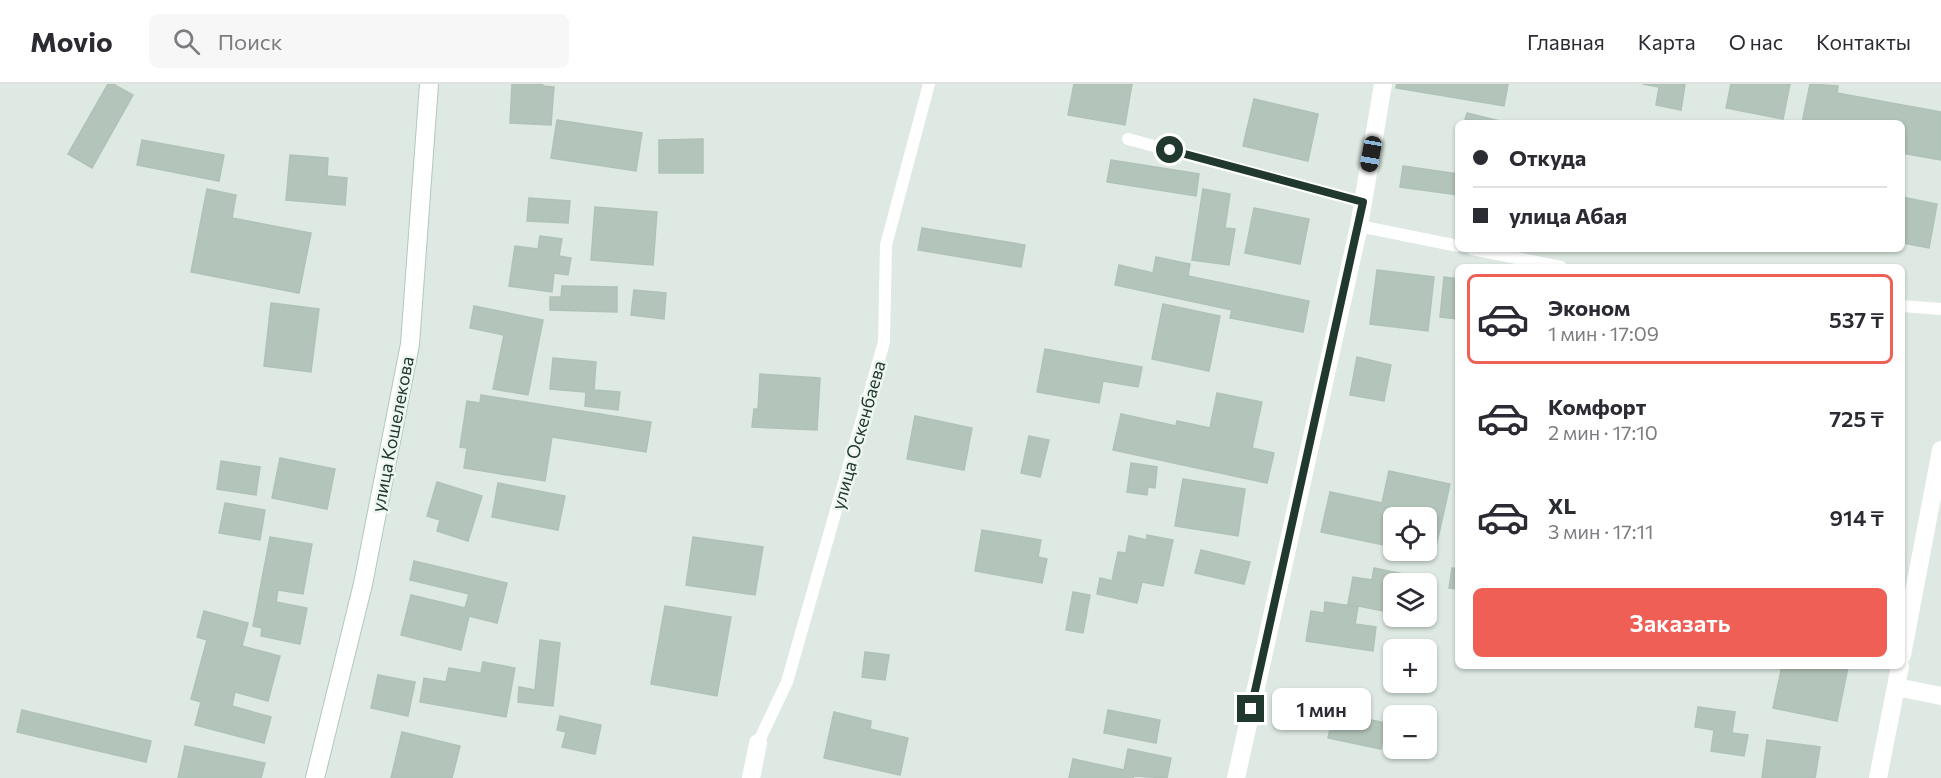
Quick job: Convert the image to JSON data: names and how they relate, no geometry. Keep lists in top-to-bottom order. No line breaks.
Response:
{"streets":{"street":["улица Кошелекова","улица Оскенбаева"]},"page":{"header":"Movio","search":"Поиск","nav":["Главная","Карта","О нас","Контакты"],"banner":["Откуда","улица Абая"],"list":[{"name":"Эконом","note":"1 мин · 17:09","value":"537 ₸"},{"name":"Комфорт","note":"2 мин · 17:10","value":"725 ₸"},{"name":"XL","note":"3 мин · 17:11","value":"914 ₸"}],"map_buttons":["+","−"],"buttons":"Заказать","bubble":"1 мин"}}
